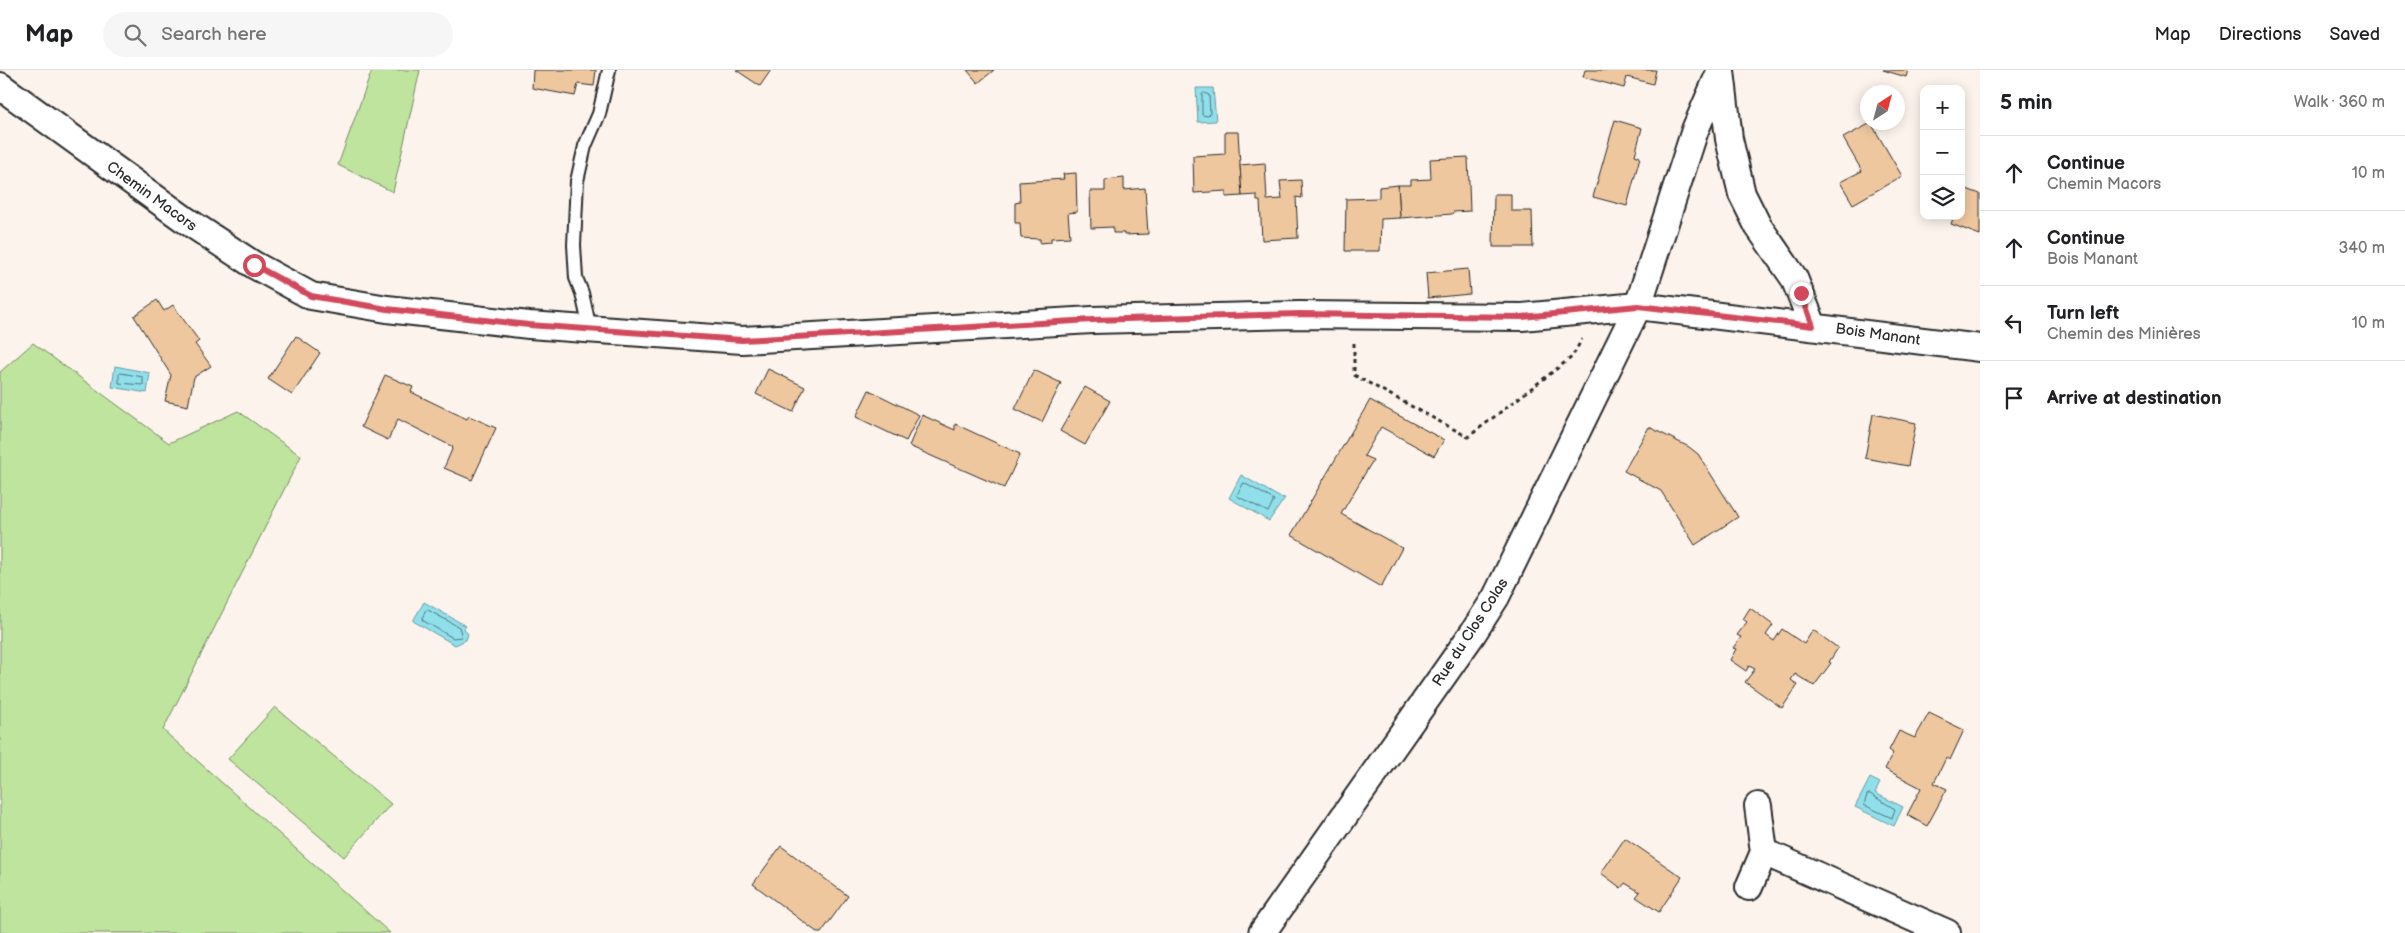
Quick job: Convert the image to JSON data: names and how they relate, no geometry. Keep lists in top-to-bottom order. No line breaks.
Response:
{"streets":{"street":["Chemin Macors","Bois Manant","Rue du Clos Colas"]},"crossings":[["Chemin Macors","Bois Manant"],["Bois Manant","Rue du Clos Colas"]],"north":"top right","page":{"header":"Map","search":"Search here","nav":["Map","Directions","Saved"],"heading":["5 min","Walk · 360 m"],"map_buttons":["+","−"],"list":[["Continue","Chemin Macors","10 m"],["Continue","Bois Manant","340 m"],["Turn left","Chemin des Minières","10 m"],"Arrive at destination"]}}
